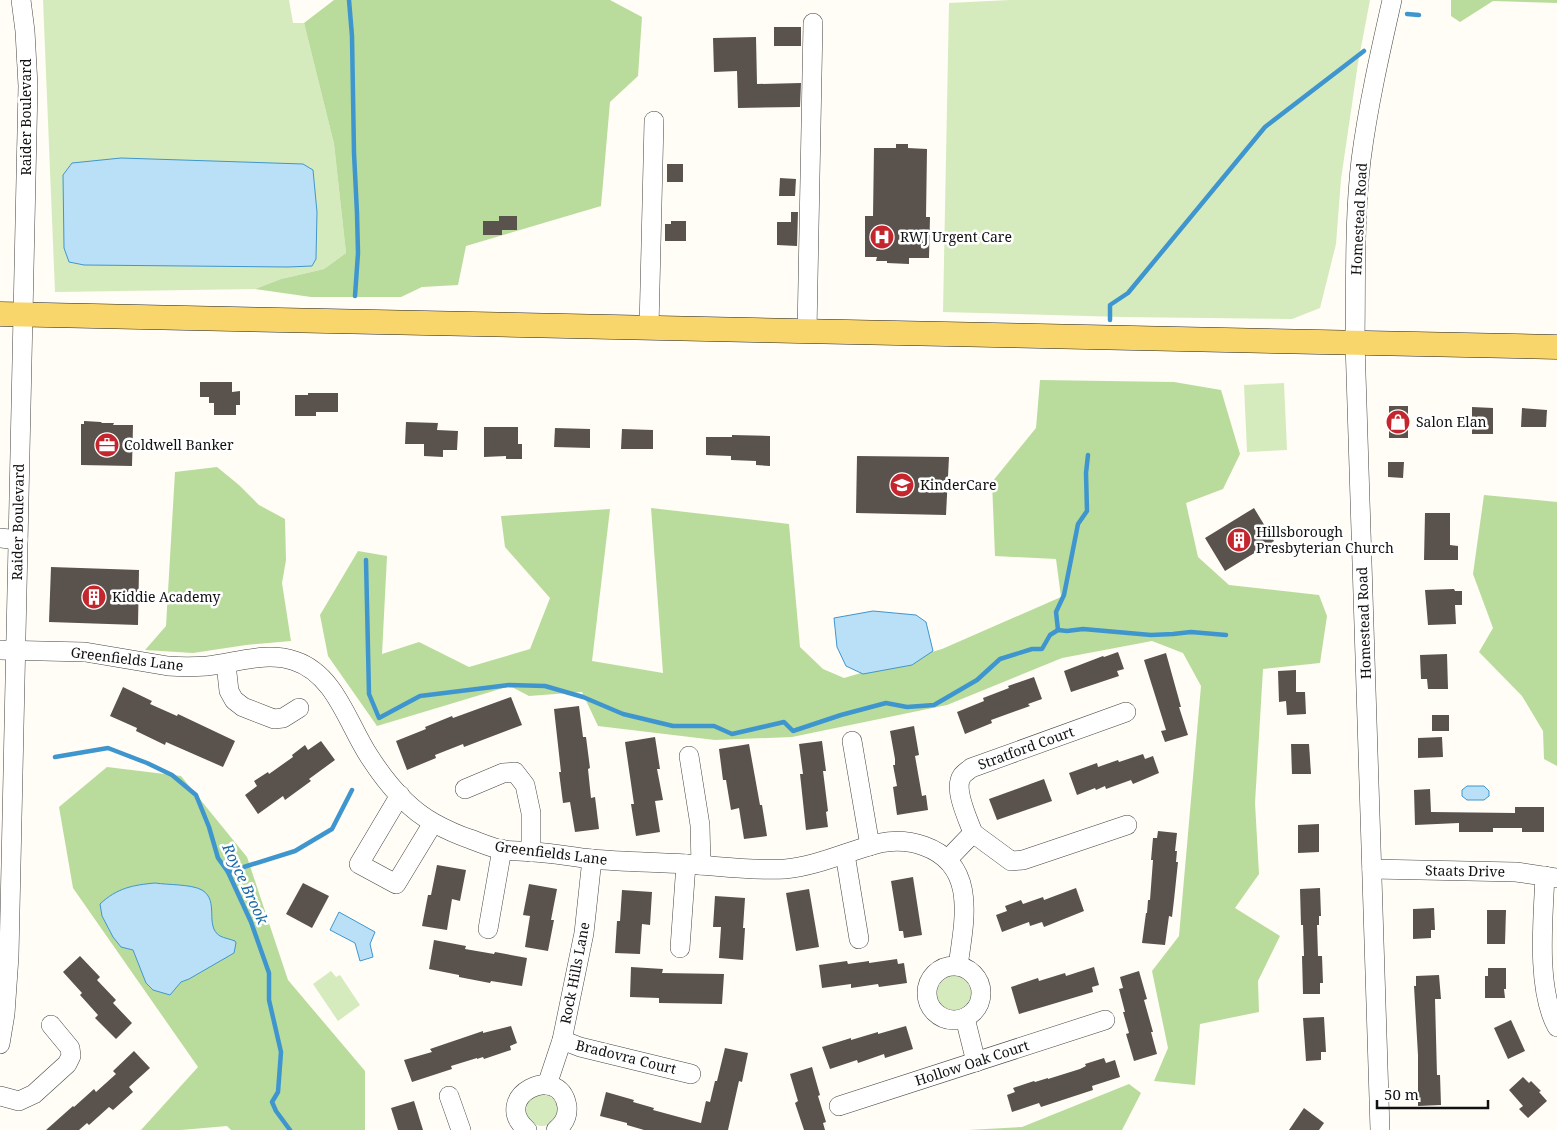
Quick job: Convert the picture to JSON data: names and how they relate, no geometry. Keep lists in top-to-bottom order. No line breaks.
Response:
{"streets":{"street":["Raider Boulevard","Homestead Road","Greenfields Lane","Stratford Court","Staats Drive","Rock Hills Lane","Bradovra Court","Hollow Oak Court"]},"crossings":[["Raider Boulevard","Greenfields Lane"],["Homestead Road","Staats Drive"],["Greenfields Lane","Rock Hills Lane"],["Rock Hills Lane","Bradovra Court"]],"water":["Royce Brook"],"places":{"hospital":["RWJ Urgent Care"],"shop":["Salon Elan"],"office":["Coldwell Banker"],"school or university":["KinderCare"],"building":["Hillsborough Presbyterian Church","Kiddie Academy"]},"scale_bar":"50 m"}
